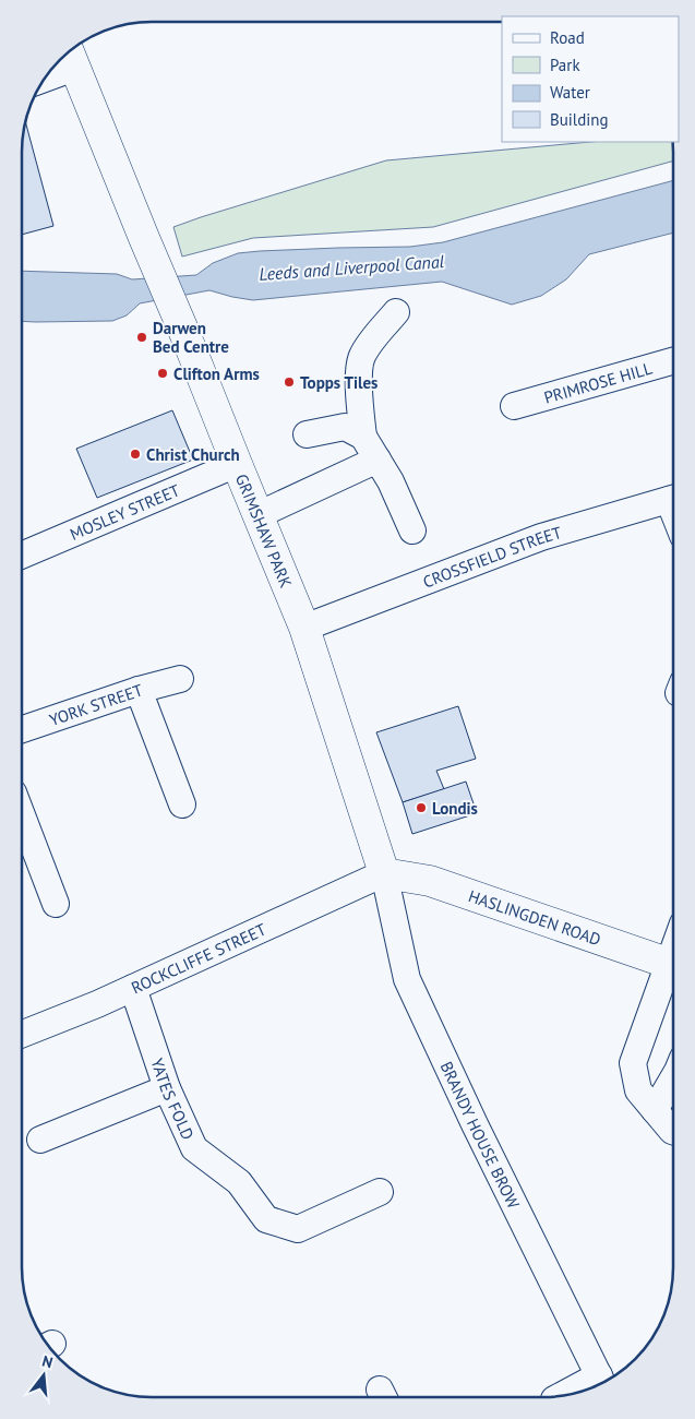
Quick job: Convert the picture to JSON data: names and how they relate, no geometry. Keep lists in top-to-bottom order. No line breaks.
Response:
{"streets":{"highway":["GRIMSHAW PARK","HASLINGDEN ROAD"],"street":["PRIMROSE HILL","MOSLEY STREET","CROSSFIELD STREET","YORK STREET","ROCKCLIFFE STREET","YATES FOLD","BRANDY HOUSE BROW"]},"crossings":[["MOSLEY STREET","GRIMSHAW PARK"],["GRIMSHAW PARK","CROSSFIELD STREET"],["GRIMSHAW PARK","HASLINGDEN ROAD"],["GRIMSHAW PARK","ROCKCLIFFE STREET"],["GRIMSHAW PARK","BRANDY HOUSE BROW"],["HASLINGDEN ROAD","ROCKCLIFFE STREET"],["HASLINGDEN ROAD","BRANDY HOUSE BROW"],["ROCKCLIFFE STREET","YATES FOLD"],["ROCKCLIFFE STREET","BRANDY HOUSE BROW"]],"water":["Leeds and Liverpool Canal"],"places":["Darwen Bed Centre","Clifton Arms","Topps Tiles","Christ Church","Londis"],"legend":["Road","Park","Water","Building"],"north":"top"}
